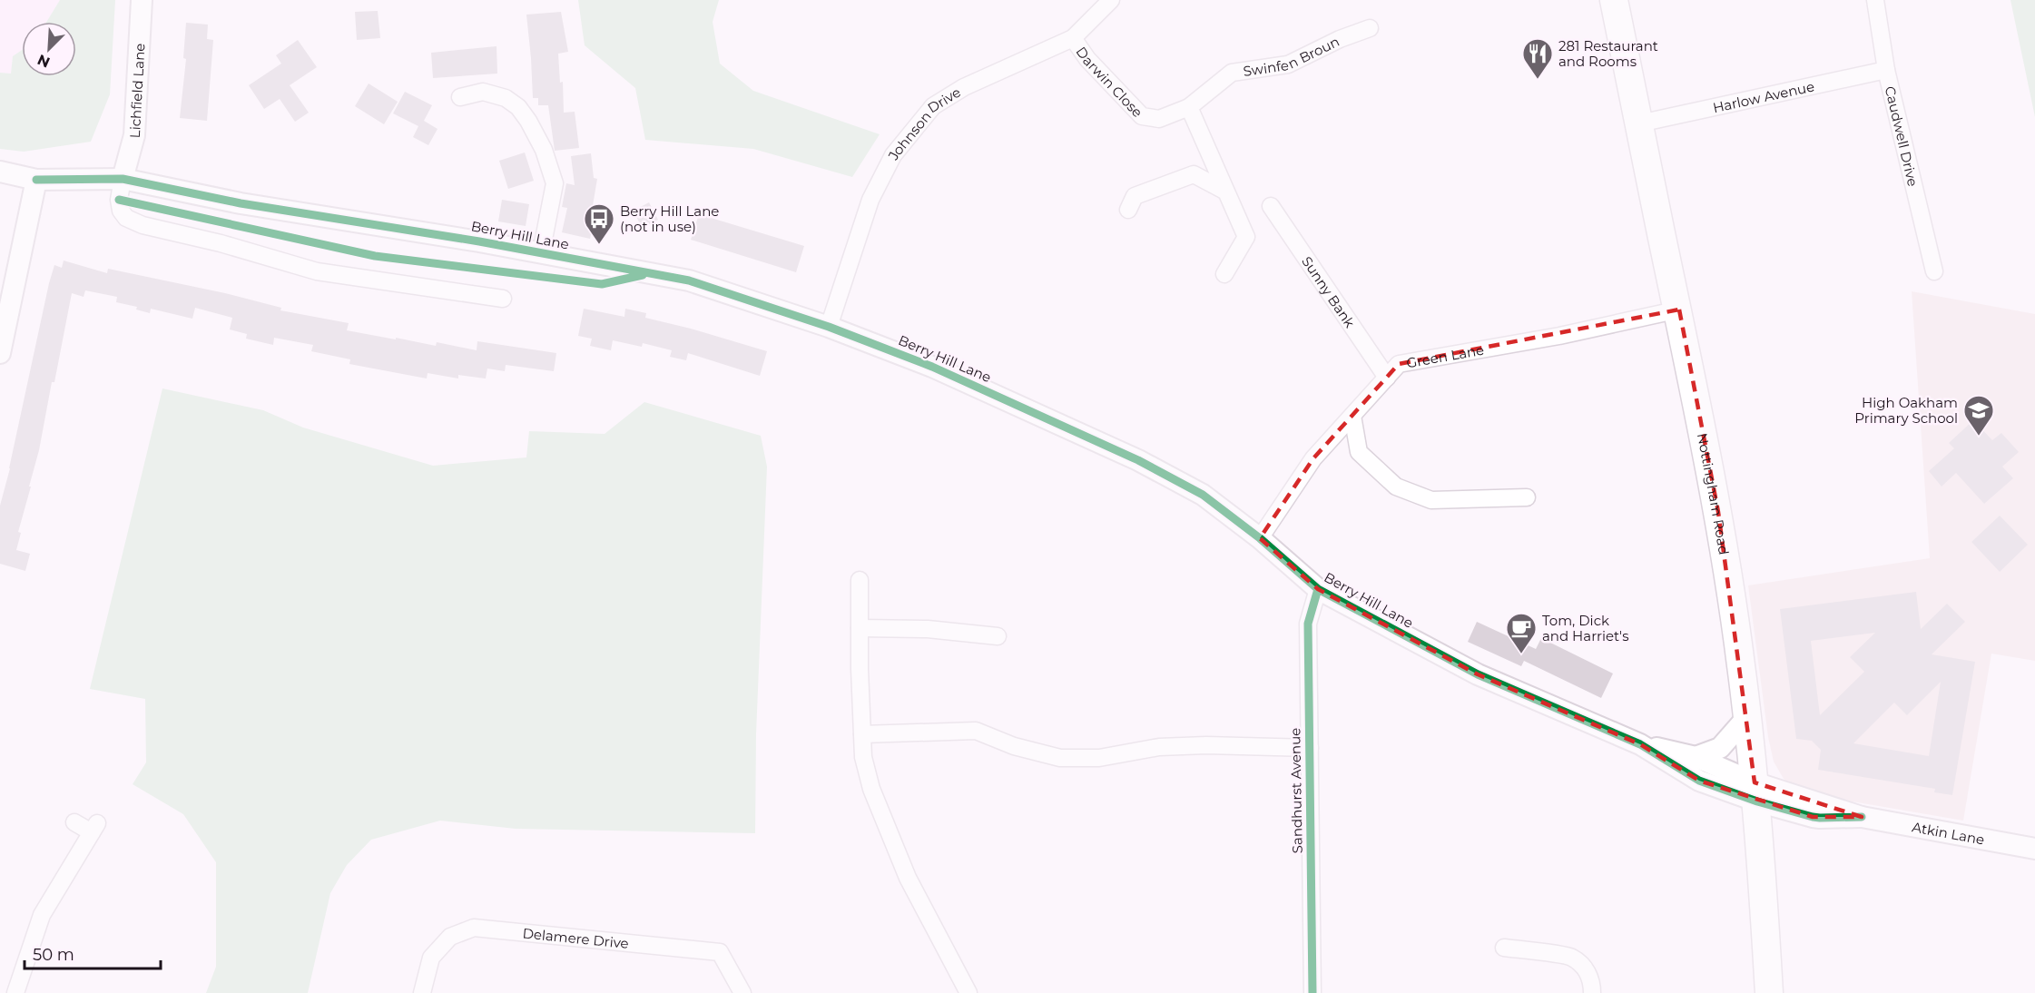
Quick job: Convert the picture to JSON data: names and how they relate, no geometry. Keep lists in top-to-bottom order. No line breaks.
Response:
{"streets":{"highway":["Nottingham Road"],"street":["Swinfen Broun","Darwin Close","Lichfield Lane","Harlow Avenue","Johnson Drive","Caudwell Drive","Berry Hill Lane","Sunny Bank","Green Lane","Sandhurst Avenue","Atkin Lane","Delamere Drive"]},"crossings":[["Swinfen Broun","Darwin Close"],["Darwin Close","Johnson Drive"],["Lichfield Lane","Berry Hill Lane"],["Harlow Avenue","Caudwell Drive"],["Harlow Avenue","Nottingham Road"],["Johnson Drive","Berry Hill Lane"],["Berry Hill Lane","Green Lane"],["Berry Hill Lane","Nottingham Road"],["Berry Hill Lane","Sandhurst Avenue"],["Berry Hill Lane","Atkin Lane"],["Sunny Bank","Green Lane"],["Green Lane","Nottingham Road"],["Nottingham Road","Atkin Lane"]],"places":{"restaurant":["281 Restaurant and Rooms"],"bus stop":["Berry Hill Lane (not in use)"],"school or university":["High Oakham Primary School"],"cafe":["Tom, Dick and Harriet's"]},"scale_bar":"50 m","north":"bottom left"}
